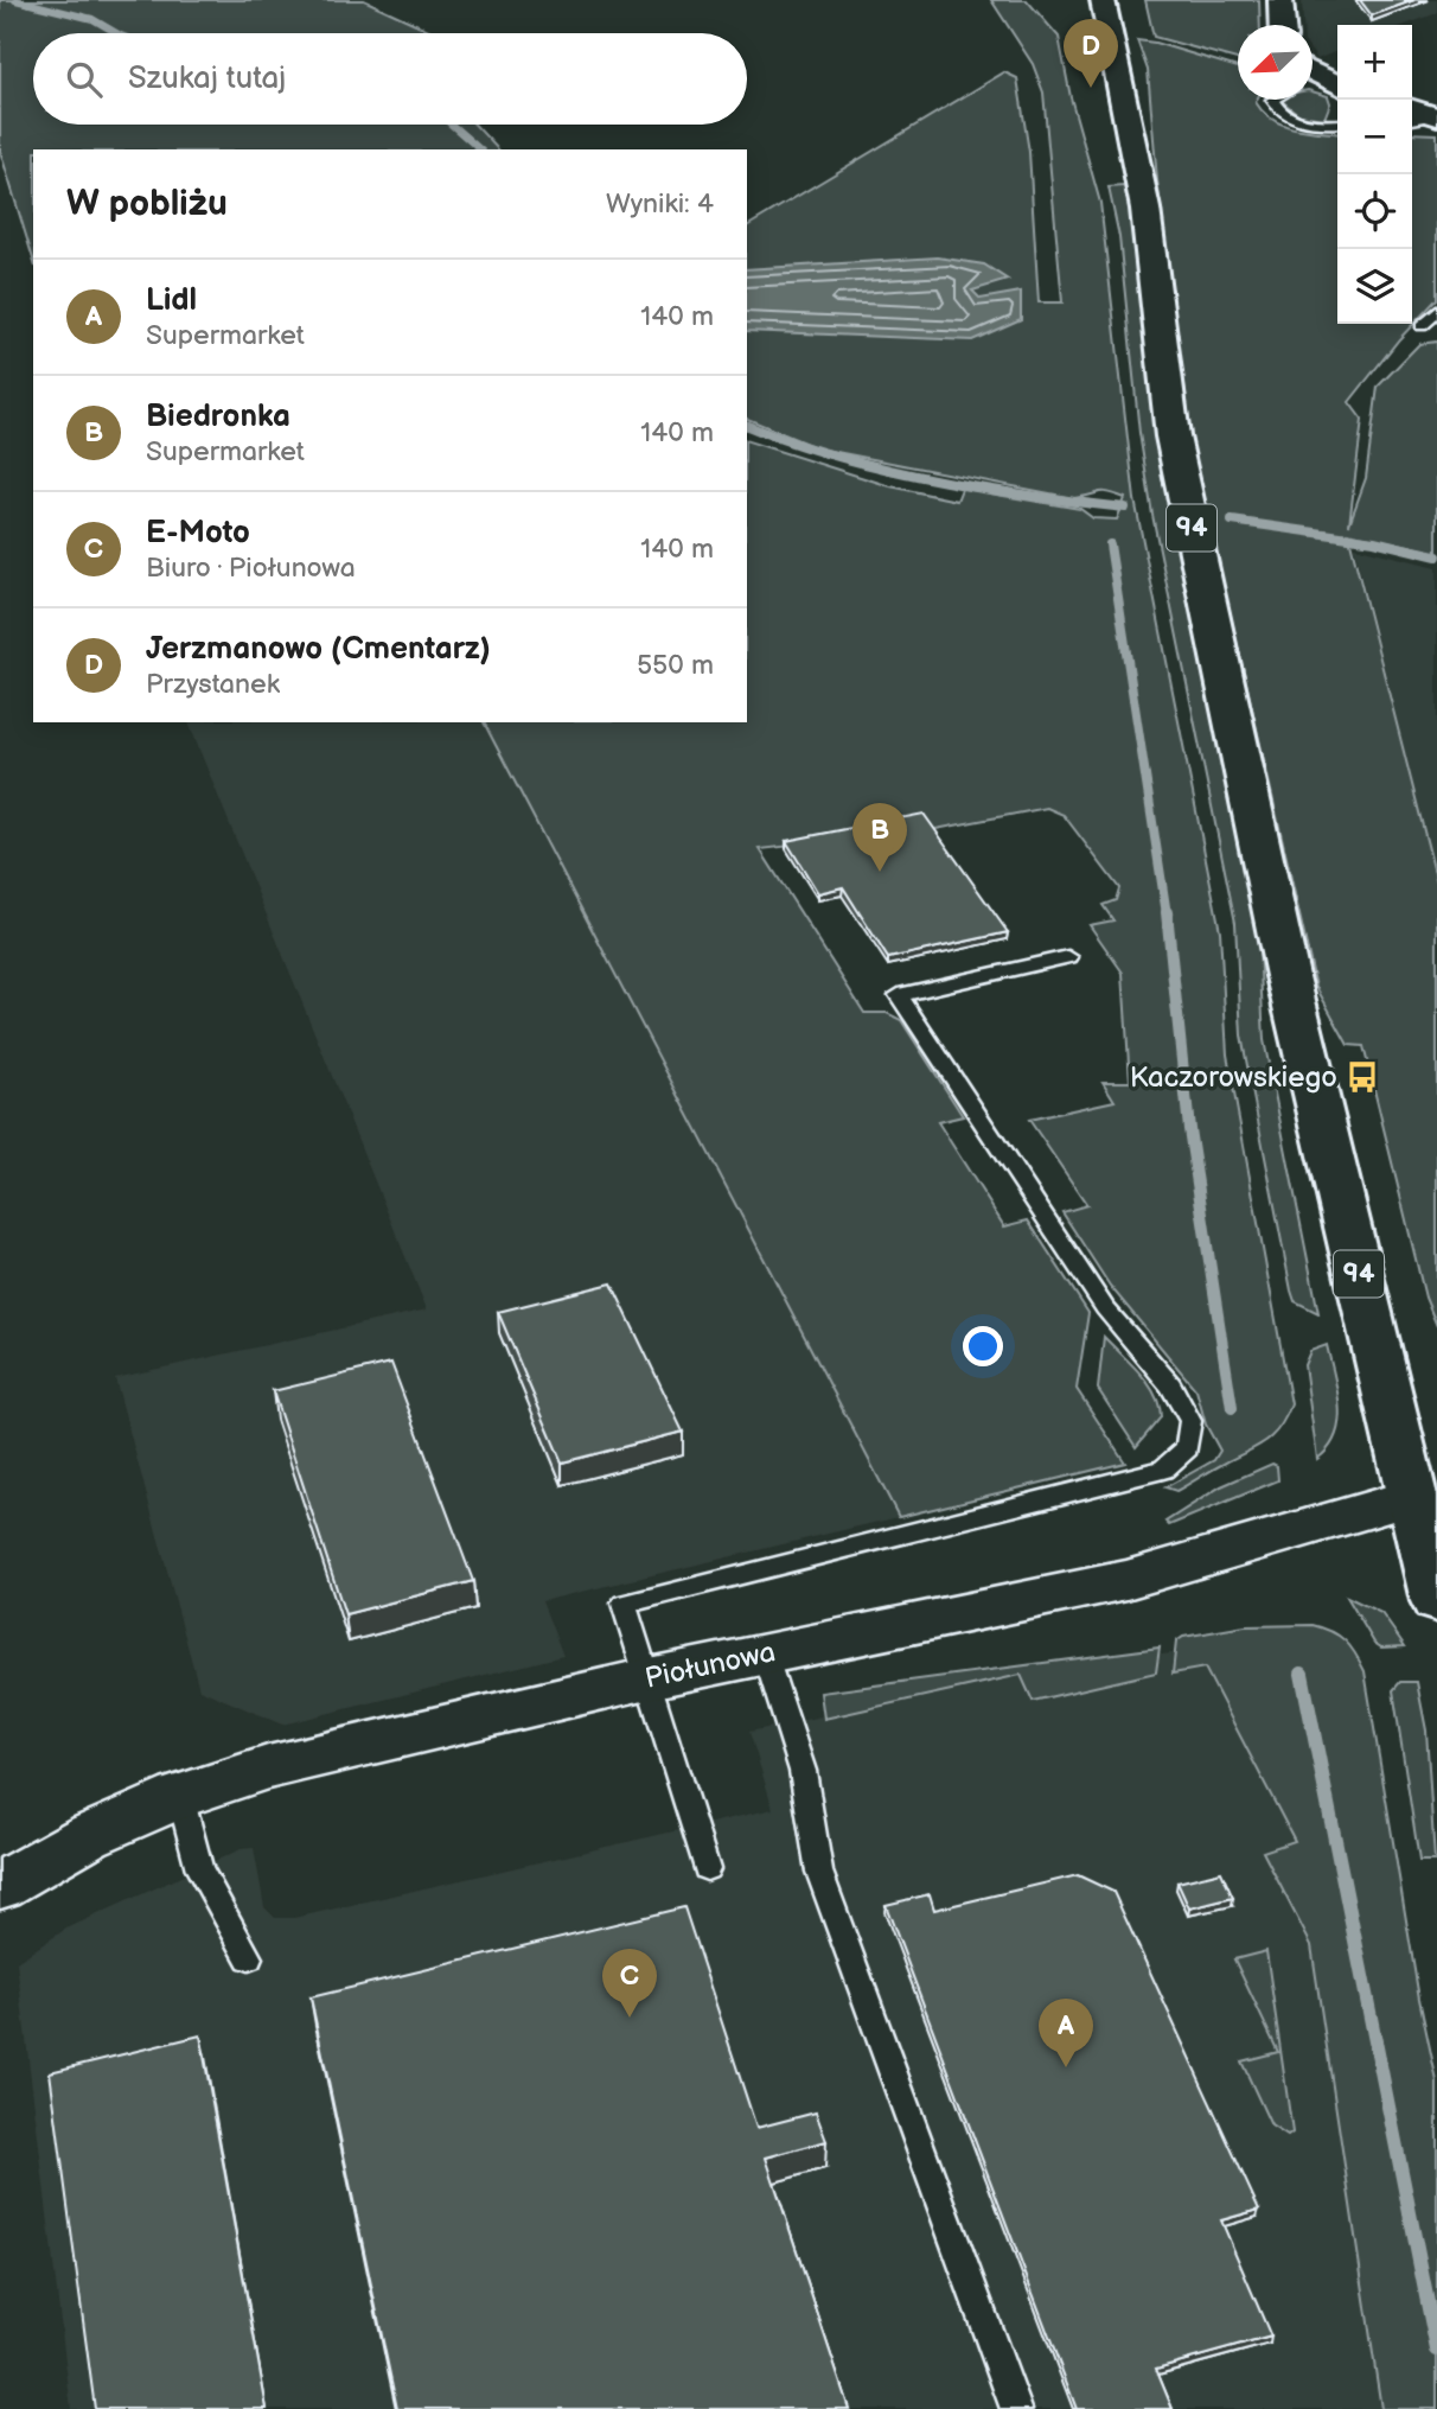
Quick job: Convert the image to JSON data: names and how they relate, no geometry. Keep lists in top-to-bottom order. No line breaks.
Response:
{"streets":{"main road":["94"],"street":["Piołunowa"]},"crossings":[["94","Piołunowa"]],"places":{"bus stop":["Kaczorowskiego"]},"north":"bottom left","page":{"pins":["D","B","C","A"],"map_buttons":["+","−"],"search":"Szukaj tutaj","heading":["W pobliżu","Wyniki: 4"],"list":[{"mark":"A","name":"Lidl","note":"Supermarket","value":"140 m"},{"mark":"B","name":"Biedronka","note":"Supermarket","value":"140 m"},{"mark":"C","name":"E-Moto","note":"Biuro · Piołunowa","value":"140 m"},{"mark":"D","name":"Jerzmanowo (Cmentarz)","note":"Przystanek","value":"550 m"}]}}
